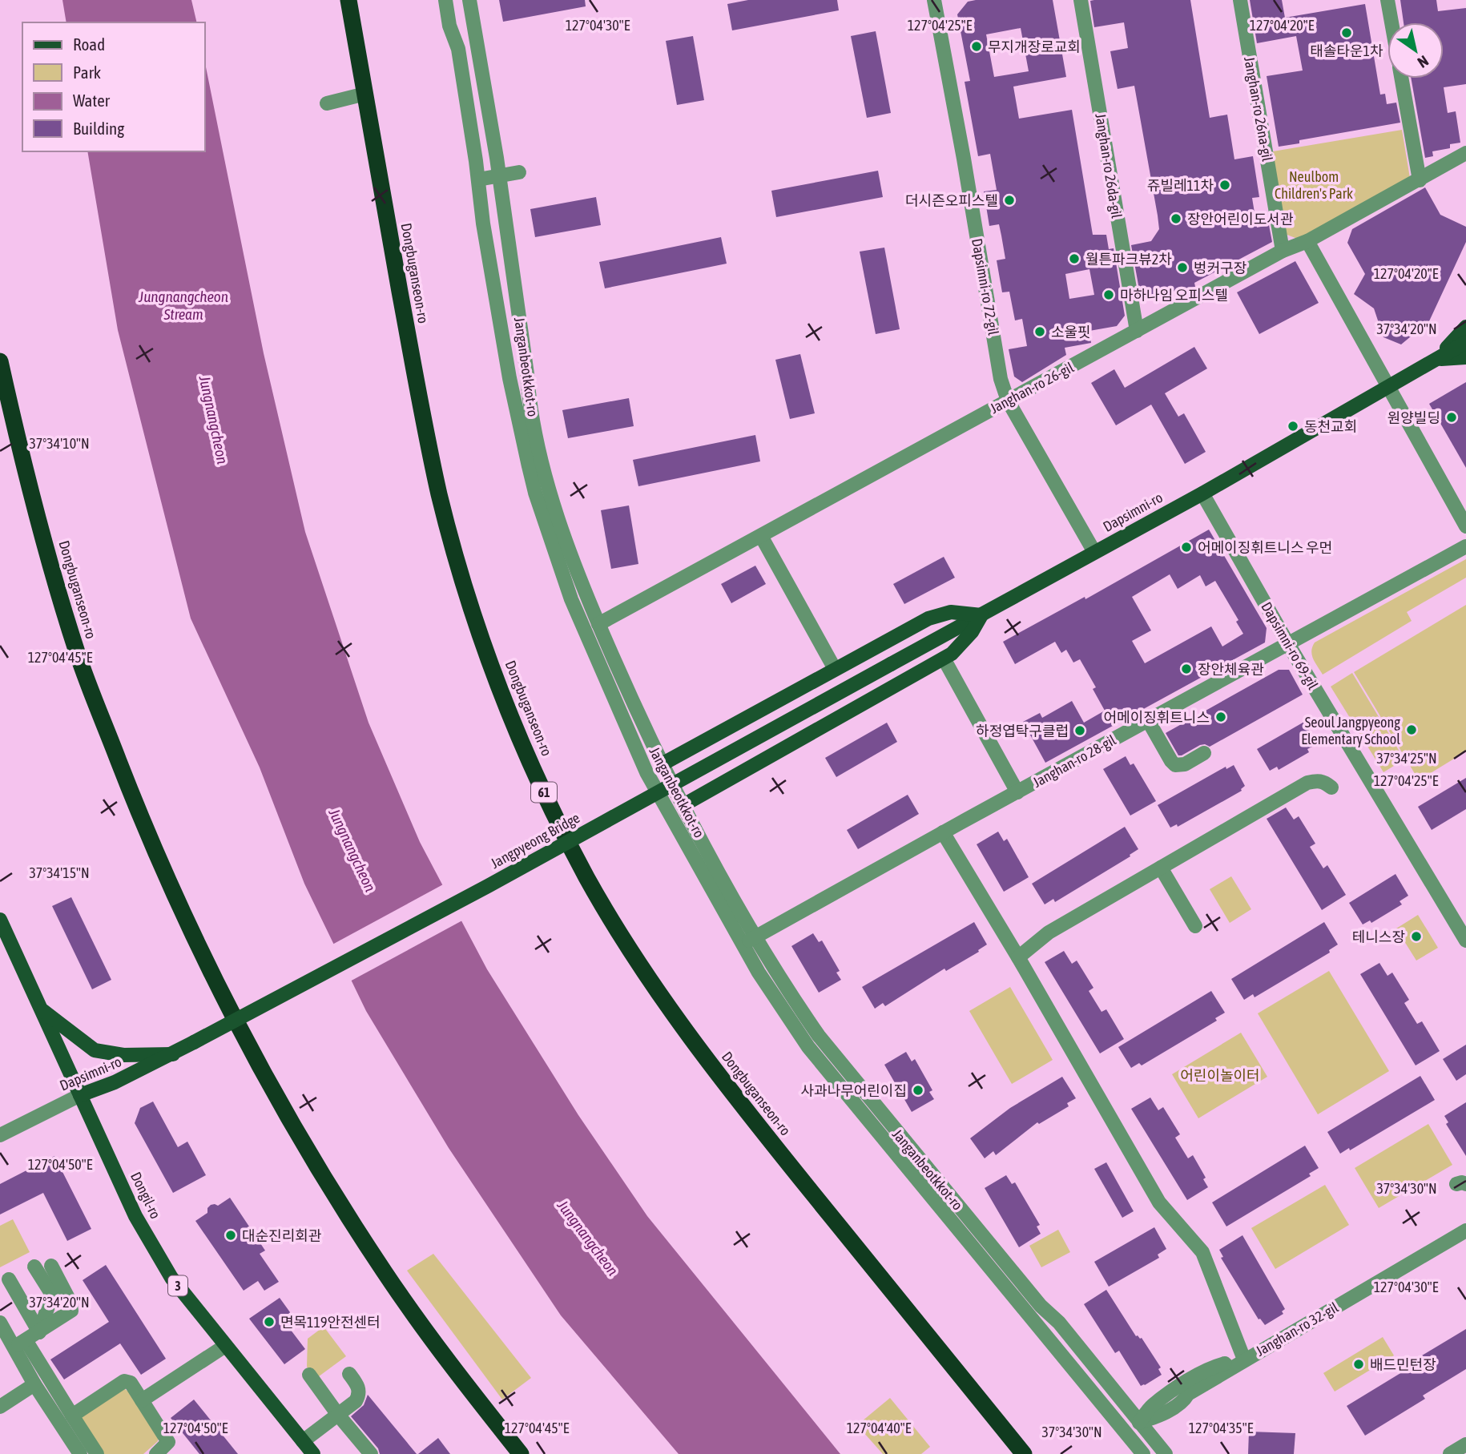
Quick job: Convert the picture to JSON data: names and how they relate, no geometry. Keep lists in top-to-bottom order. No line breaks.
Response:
{"streets":{"highway":["Dongbuganseon-ro","61"],"main road":["Dapsimni-ro","Jangpyeong Bridge","Dongil-ro","3"],"street":["Janghan-ro 26na-gil","Janghan-ro 26da-gil","Dapsimni-ro 72-gil","Janganbeotkkot-ro","Janghan-ro 26-gil","Dapsimni-ro 69-gil","Janghan-ro 28-gil","Janghan-ro 32-gil"]},"crossings":[["Janghan-ro 26na-gil","Janghan-ro 26-gil"],["Janghan-ro 26da-gil","Janghan-ro 26-gil"],["Dapsimni-ro 72-gil","Janghan-ro 26-gil"],["Dapsimni-ro 72-gil","Dapsimni-ro"],["Janganbeotkkot-ro","Janghan-ro 26-gil"],["Janganbeotkkot-ro","Janghan-ro 28-gil"],["Janganbeotkkot-ro","Janghan-ro 32-gil"],["Dapsimni-ro","Dapsimni-ro 69-gil"],["Dapsimni-ro","Jangpyeong Bridge"],["Dapsimni-ro","Dongil-ro"],["Dapsimni-ro 69-gil","Janghan-ro 28-gil"]],"water":["Jungnangcheon Stream","Jungnangcheon"],"parks":["Neulbom Children's Park","어린이놀이터"],"places":["태솔타운1차","무지개장로교회","쥬빌레11차","더시즌오피스텔","장안어린이도서관","월튼파크뷰2차","벙커구장","마하나임 오피스텔","소울핏","원양빌딩","동천교회","어메이징휘트니스 우먼","장안체육관","어메이징휘트니스","Seoul Jangpyeong Elementary School","하정엽탁구클럽","테니스장","사과나무어린이집","대순진리회관","면목119안전센터","배드민턴장"],"legend":["Road","Park","Water","Building"],"north":"bottom right","coordinates":["127°04'25\"E","127°04'20\"E","127°04'30\"E","37°34'20\"N","37°34'10\"N","127°04'45\"E","37°34'25\"N","37°34'15\"N","127°04'50\"E","37°34'30\"N","127°04'40\"E","127°04'35\"E"]}
